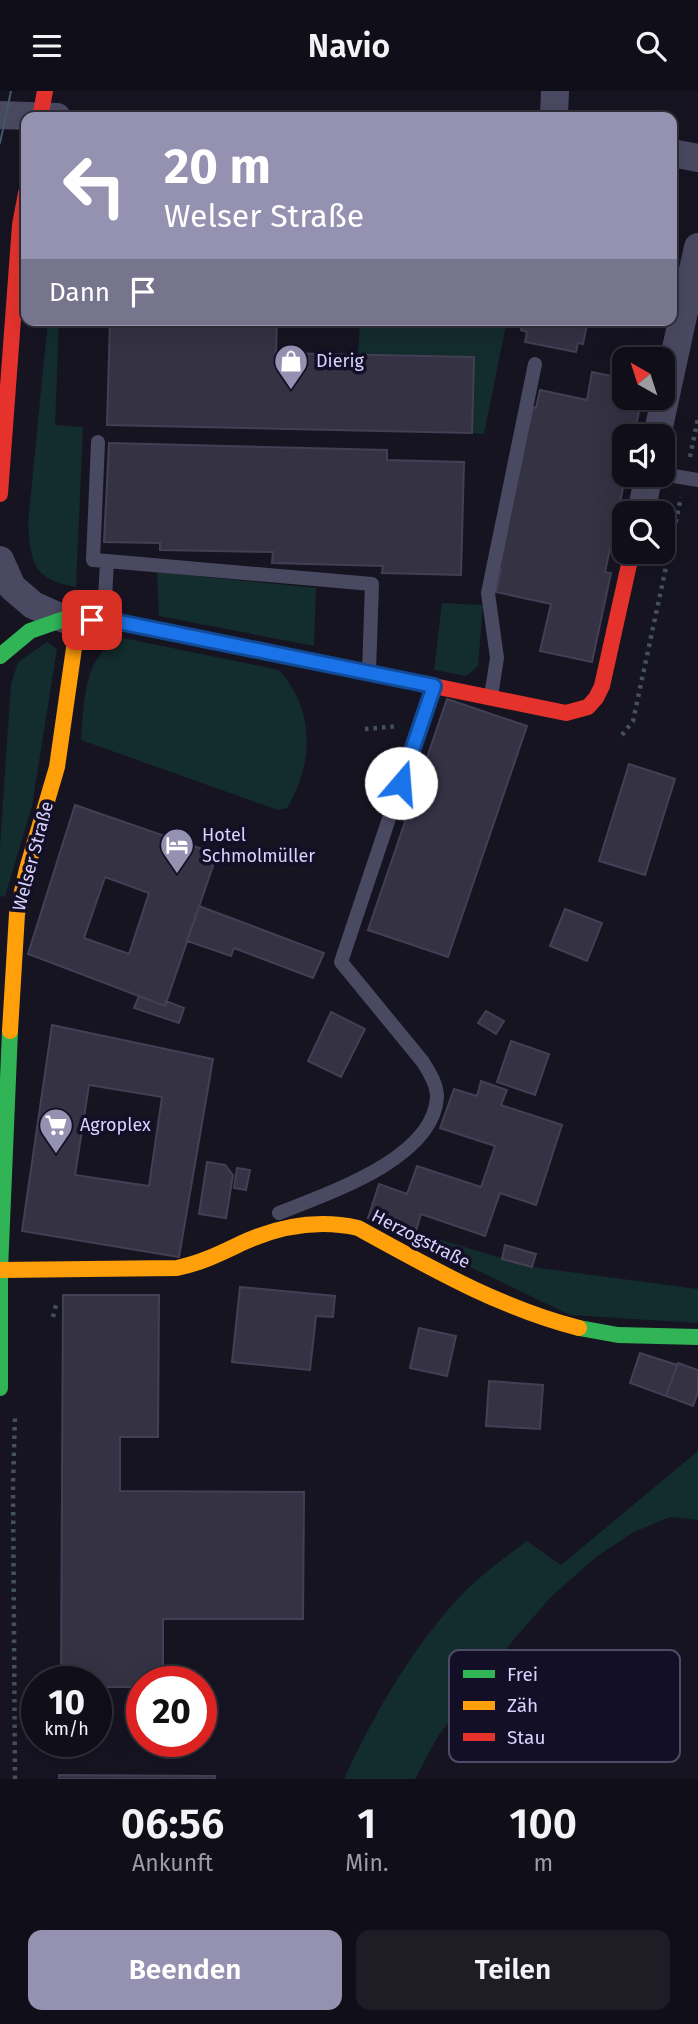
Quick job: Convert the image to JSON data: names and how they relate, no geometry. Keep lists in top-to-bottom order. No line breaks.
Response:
{"streets":{"street":["Welser Straße","Herzogstraße"]},"crossings":[["Welser Straße","Herzogstraße"]],"places":{"shop":["Dierig"],"hotel":["Hotel Schmolmüller"],"supermarket":["Agroplex"]},"legend":["Frei","Zäh","Stau"],"north":"top left","page":{"header":"Navio","turn":["20 m","Welser Straße"],"then":"Dann","speed":"10 km/h","limit":"20","eta":["06:56","Ankunft","1","Min.","100","m"],"buttons":["Beenden","Teilen"]}}
